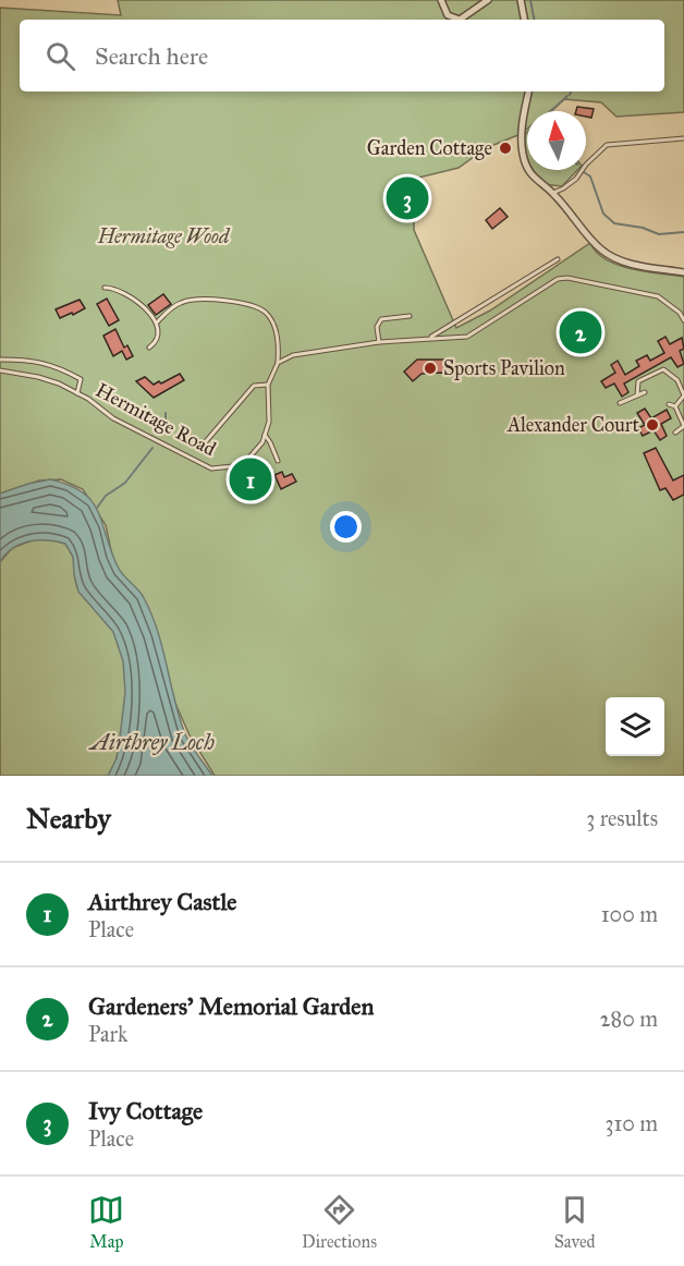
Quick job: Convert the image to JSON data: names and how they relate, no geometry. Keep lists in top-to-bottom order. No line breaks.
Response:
{"streets":{"lane":["Hermitage Road"]},"water":["Airthrey Loch"],"parks":["Hermitage Wood"],"places":["Garden Cottage","Sports Pavilion","Alexander Court"],"north":"top","page":{"search":"Search here","pins":["3","2","1"],"heading":["Nearby","3 results"],"list":[{"mark":"1","name":"Airthrey Castle","note":"Place","value":"100 m"},{"mark":"2","name":"Gardeners' Memorial Garden","note":"Park","value":"280 m"},{"mark":"3","name":"Ivy Cottage","note":"Place","value":"310 m"}],"nav":["Map","Directions","Saved"]}}
